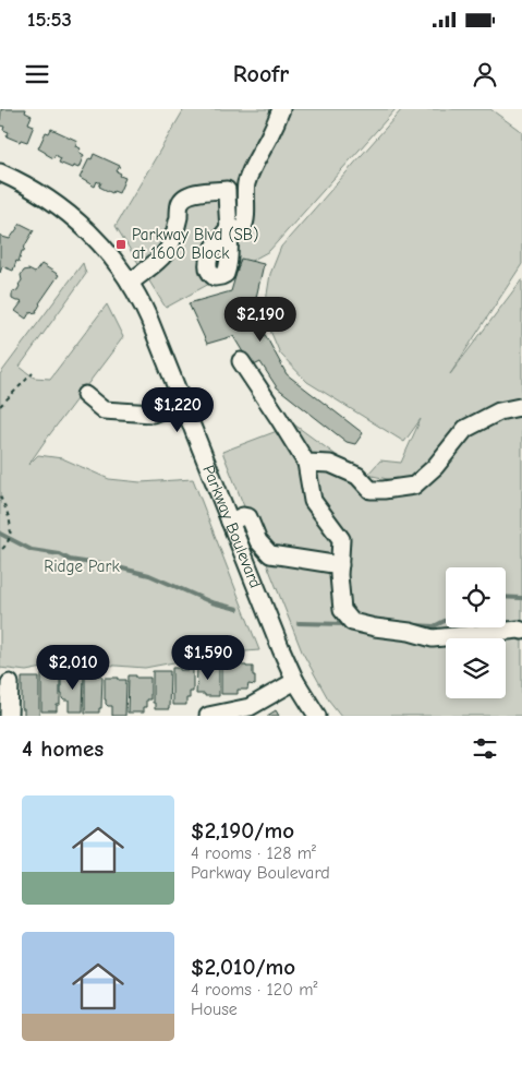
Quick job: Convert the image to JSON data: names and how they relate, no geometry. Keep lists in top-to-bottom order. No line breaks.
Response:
{"streets":{"street":["Parkway Boulevard"]},"parks":["Ridge Park"],"places":{"transit":["Parkway Blvd (SB) at 1600 Block"]},"page":{"status":"15:53","header":"Roofr","price":["$2,190","$1,220","$1,590","$2,010"],"heading":"4 homes","list":[{"name":"$2,190/mo","note":"4 rooms · 128 m² · Parkway Boulevard"},{"name":"$2,010/mo","note":"4 rooms · 120 m² · House"}]}}
